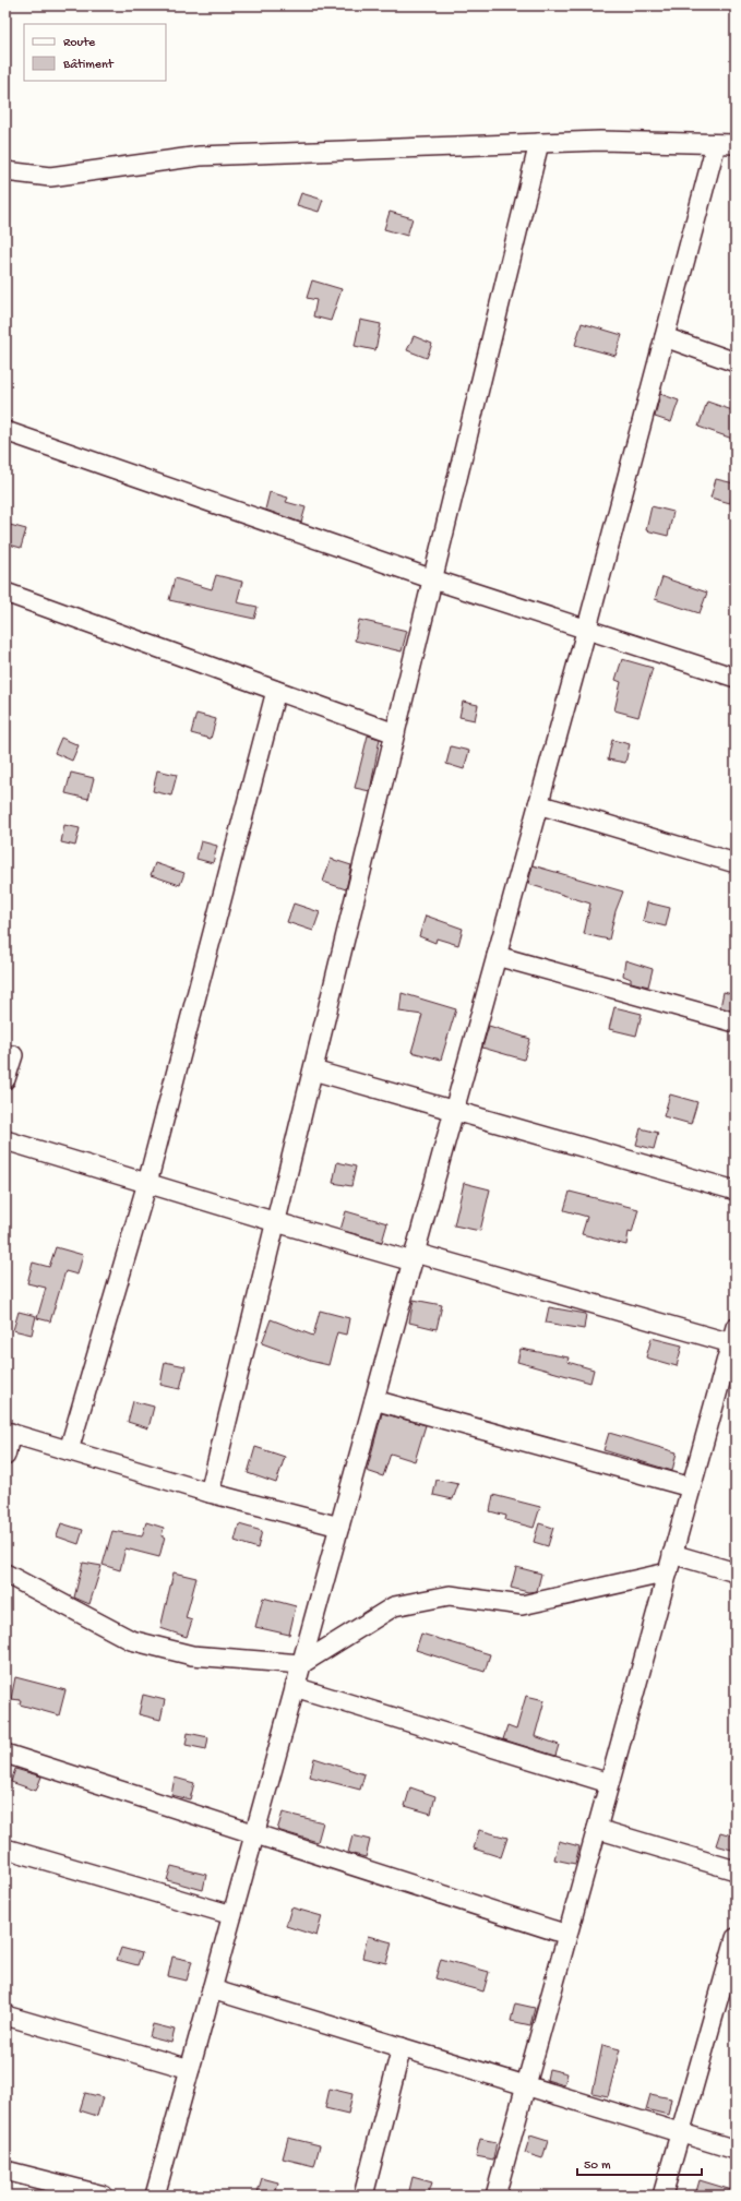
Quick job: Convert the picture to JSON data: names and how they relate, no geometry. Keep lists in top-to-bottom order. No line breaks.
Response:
{"legend":["Route","Bâtiment"],"scale_bar":"50 m"}
